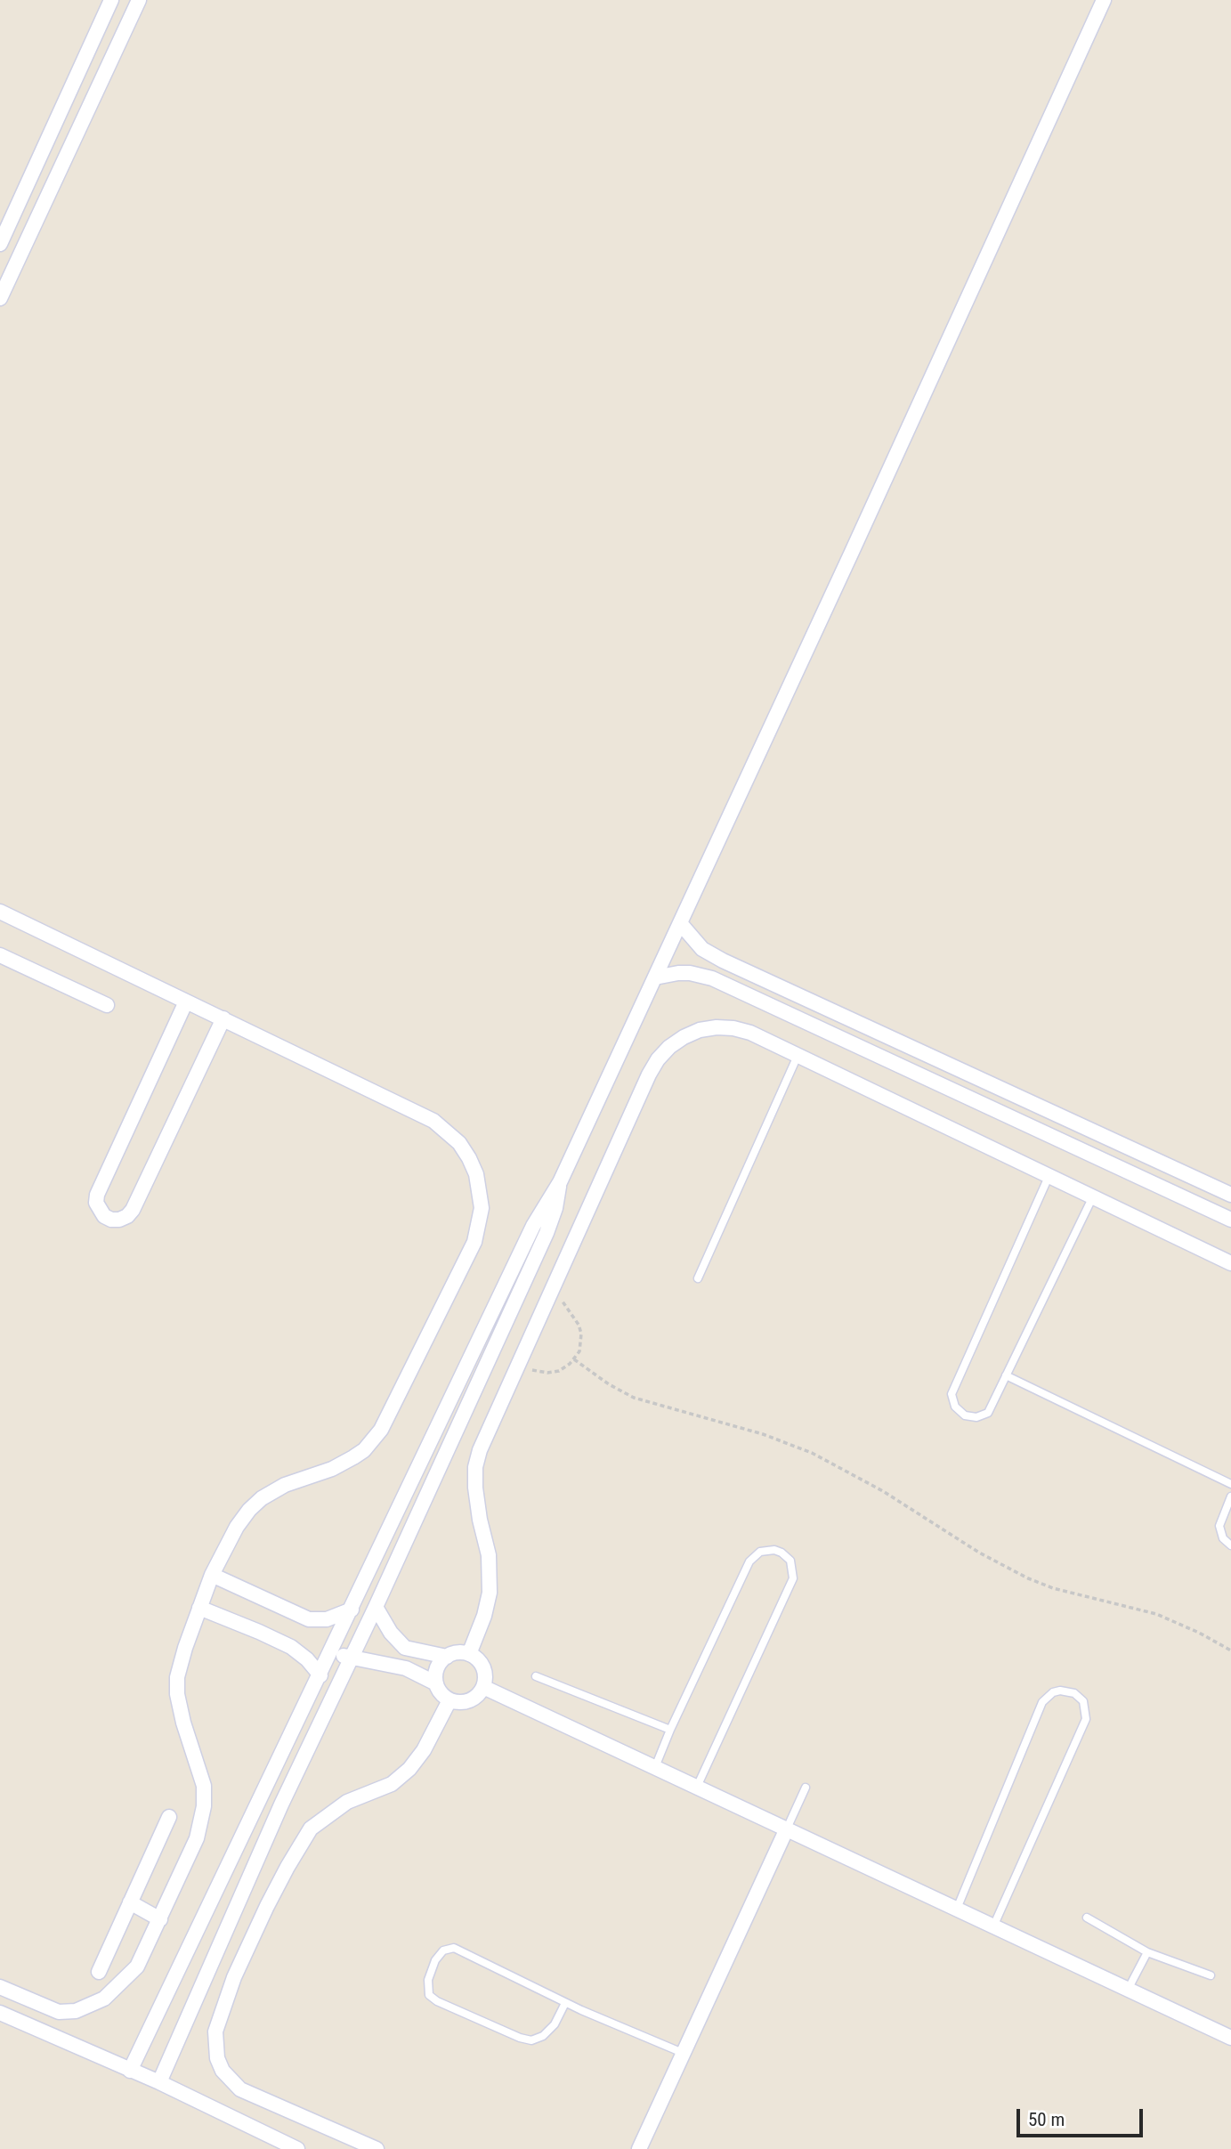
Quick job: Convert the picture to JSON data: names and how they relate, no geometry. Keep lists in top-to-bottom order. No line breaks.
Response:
{"scale_bar":"50 m"}
